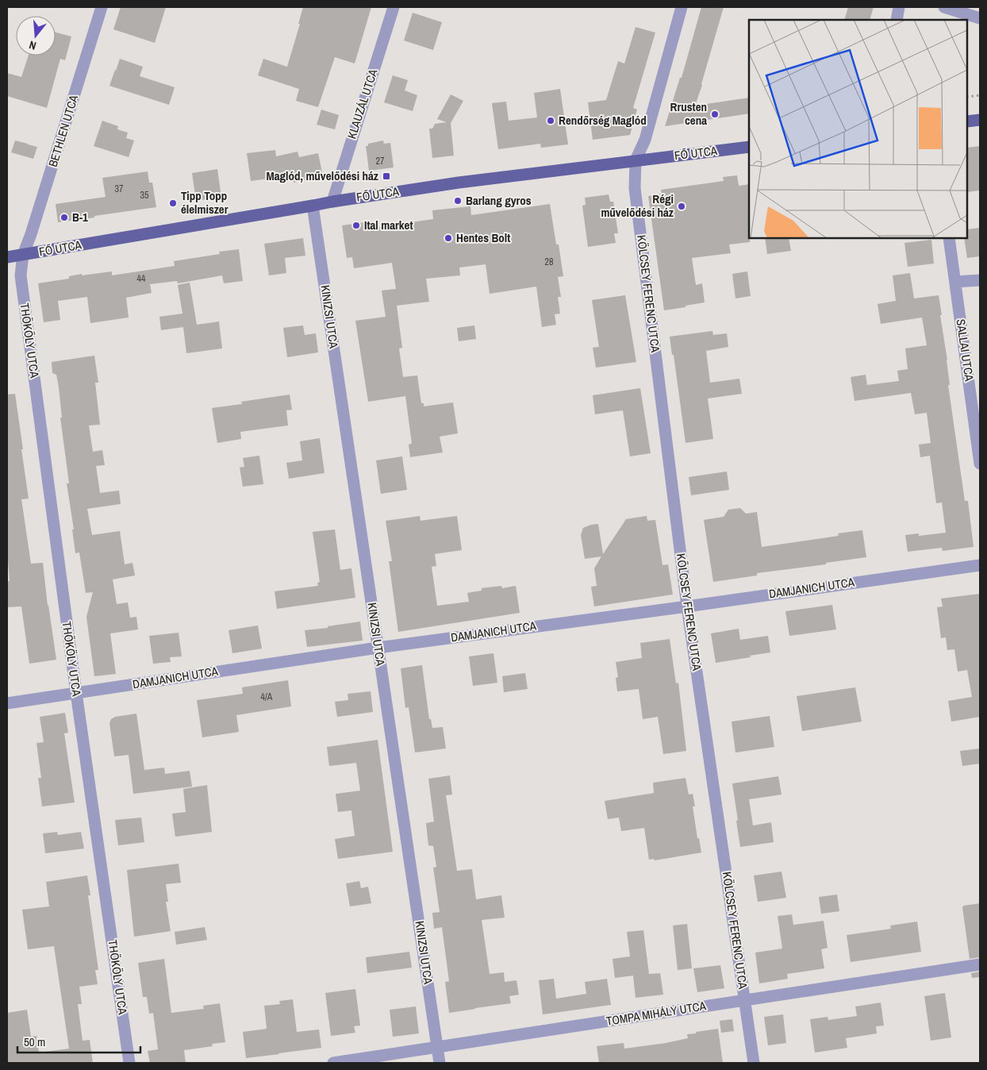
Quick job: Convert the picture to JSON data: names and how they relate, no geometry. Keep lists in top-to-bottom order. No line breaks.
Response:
{"streets":{"main road":["FŐ UTCA"],"street":["KLAUZÁL UTCA","BETHLEN UTCA","KÖLCSEY FERENC UTCA","KINIZSI UTCA","THÖKÖLY UTCA","SALLAI UTCA","DAMJANICH UTCA","TOMPA MIHÁLY UTCA"]},"crossings":[["KLAUZÁL UTCA","FŐ UTCA"],["BETHLEN UTCA","FŐ UTCA"],["BETHLEN UTCA","THÖKÖLY UTCA"],["FŐ UTCA","KÖLCSEY FERENC UTCA"],["FŐ UTCA","KINIZSI UTCA"],["FŐ UTCA","THÖKÖLY UTCA"],["KÖLCSEY FERENC UTCA","DAMJANICH UTCA"],["KÖLCSEY FERENC UTCA","TOMPA MIHÁLY UTCA"],["KINIZSI UTCA","DAMJANICH UTCA"],["KINIZSI UTCA","TOMPA MIHÁLY UTCA"],["THÖKÖLY UTCA","DAMJANICH UTCA"]],"places":{"other":["Rrusten cena","Rendőrség Maglód","Barlang gyros","Tipp Topp élelmiszer","Régi művelődési ház","B-1","Ital market","Hentes Bolt"],"transit":["Maglód, művelődési ház"]},"house_numbers":["27","37","35","28","44","4/A"],"scale_bar":"50 m","north":"bottom"}
